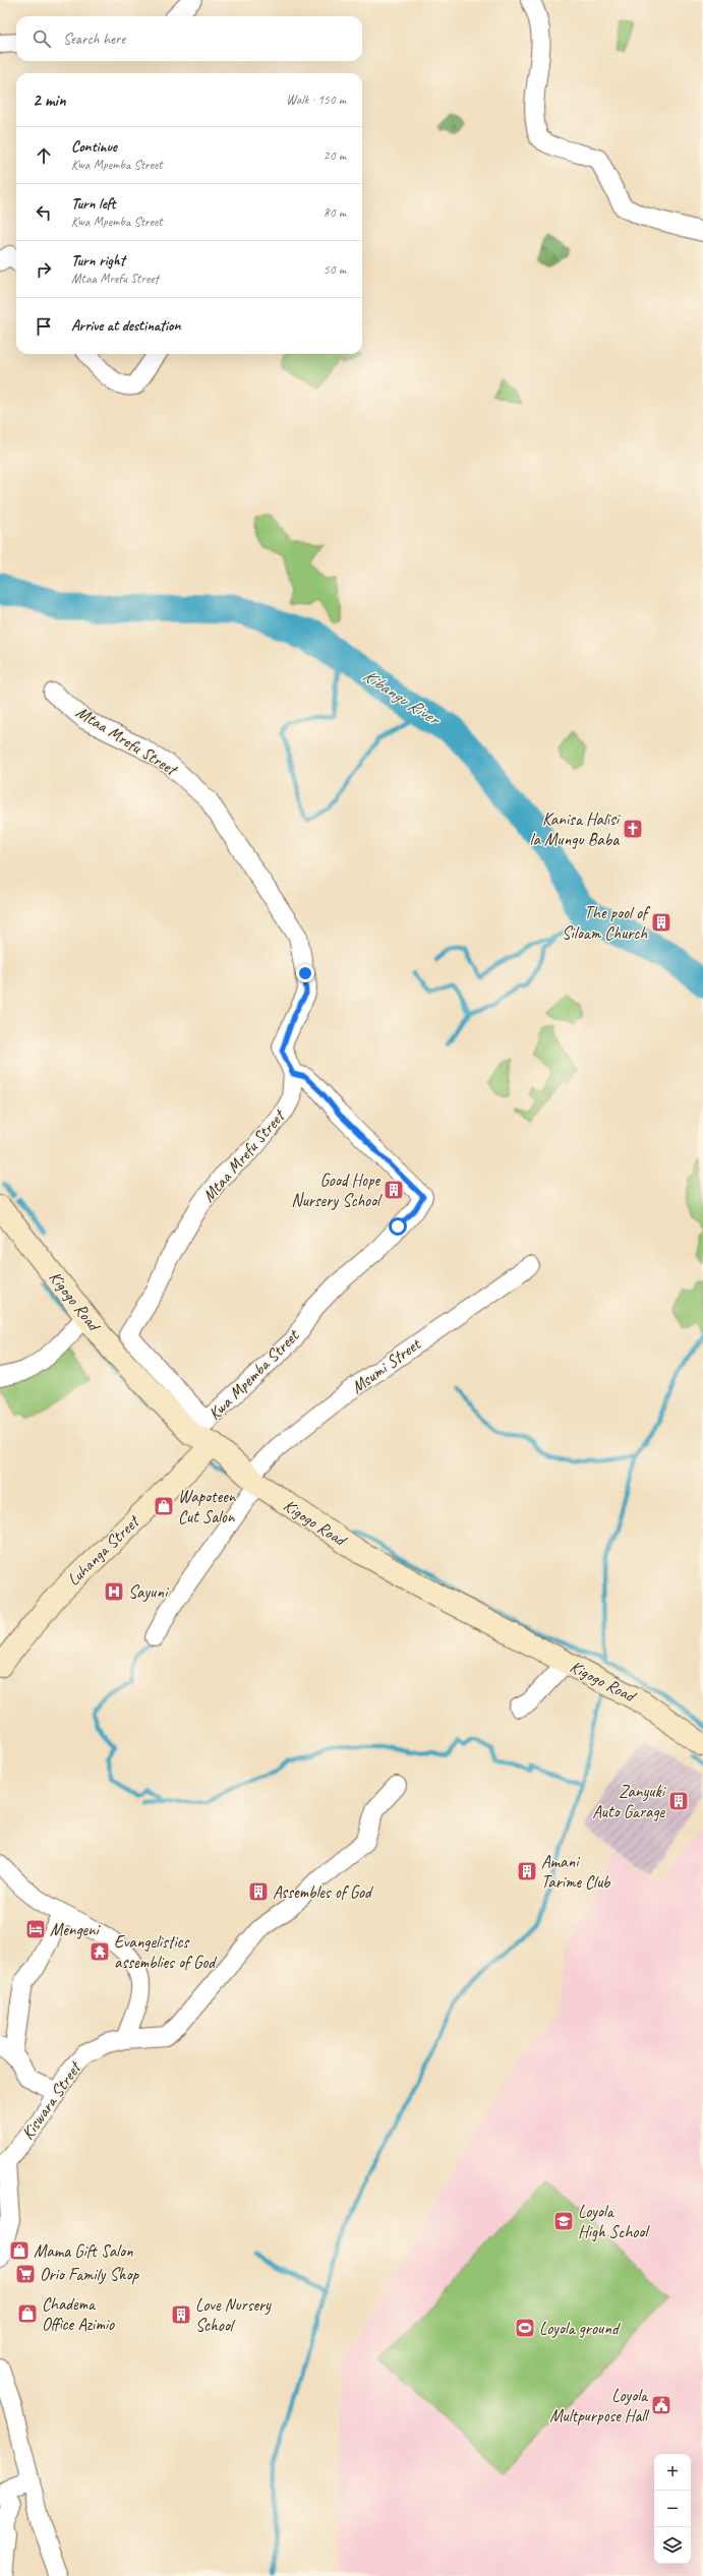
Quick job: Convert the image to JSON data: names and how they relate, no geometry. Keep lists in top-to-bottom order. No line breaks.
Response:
{"streets":{"main road":["Kigogo Road","Luhanga Street"],"street":["Mtaa Mrefu Street","Msumi Street","Kwa Mpemba Street","Kiswara Street"]},"crossings":[["Mtaa Mrefu Street","Kigogo Road"],["Mtaa Mrefu Street","Kwa Mpemba Street"],["Kigogo Road","Msumi Street"],["Kigogo Road","Kwa Mpemba Street"],["Kigogo Road","Luhanga Street"]],"water":["Kibangu River"],"places":{"church":["Kanisa Halisi la Mungu Baba"],"building":["The pool of Siloam Church","Good Hope Nursery School","Zanyuki Auto Garage","Amani Tarime Club","Assembles of God","Love Nursery School"],"shop":["Wapoteen Cut Salon","Mama Gift Salon","Chadema Office Azimio"],"hospital":["Sayuni"],"hotel":["Mengeni"],"temple":["Evangelistics assemblies of God"],"school or university":["Loyola High School"],"supermarket":["Orio Family Shop"],"sports":["Loyola ground"],"public building":["Loyola Multpurpose Hall"]},"page":{"search":"Search here","heading":["2 min","Walk · 150 m"],"list":[["Continue","Kwa Mpemba Street","20 m"],["Turn left","Kwa Mpemba Street","80 m"],["Turn right","Mtaa Mrefu Street","50 m"],"Arrive at destination"],"map_buttons":["+","−"]}}
